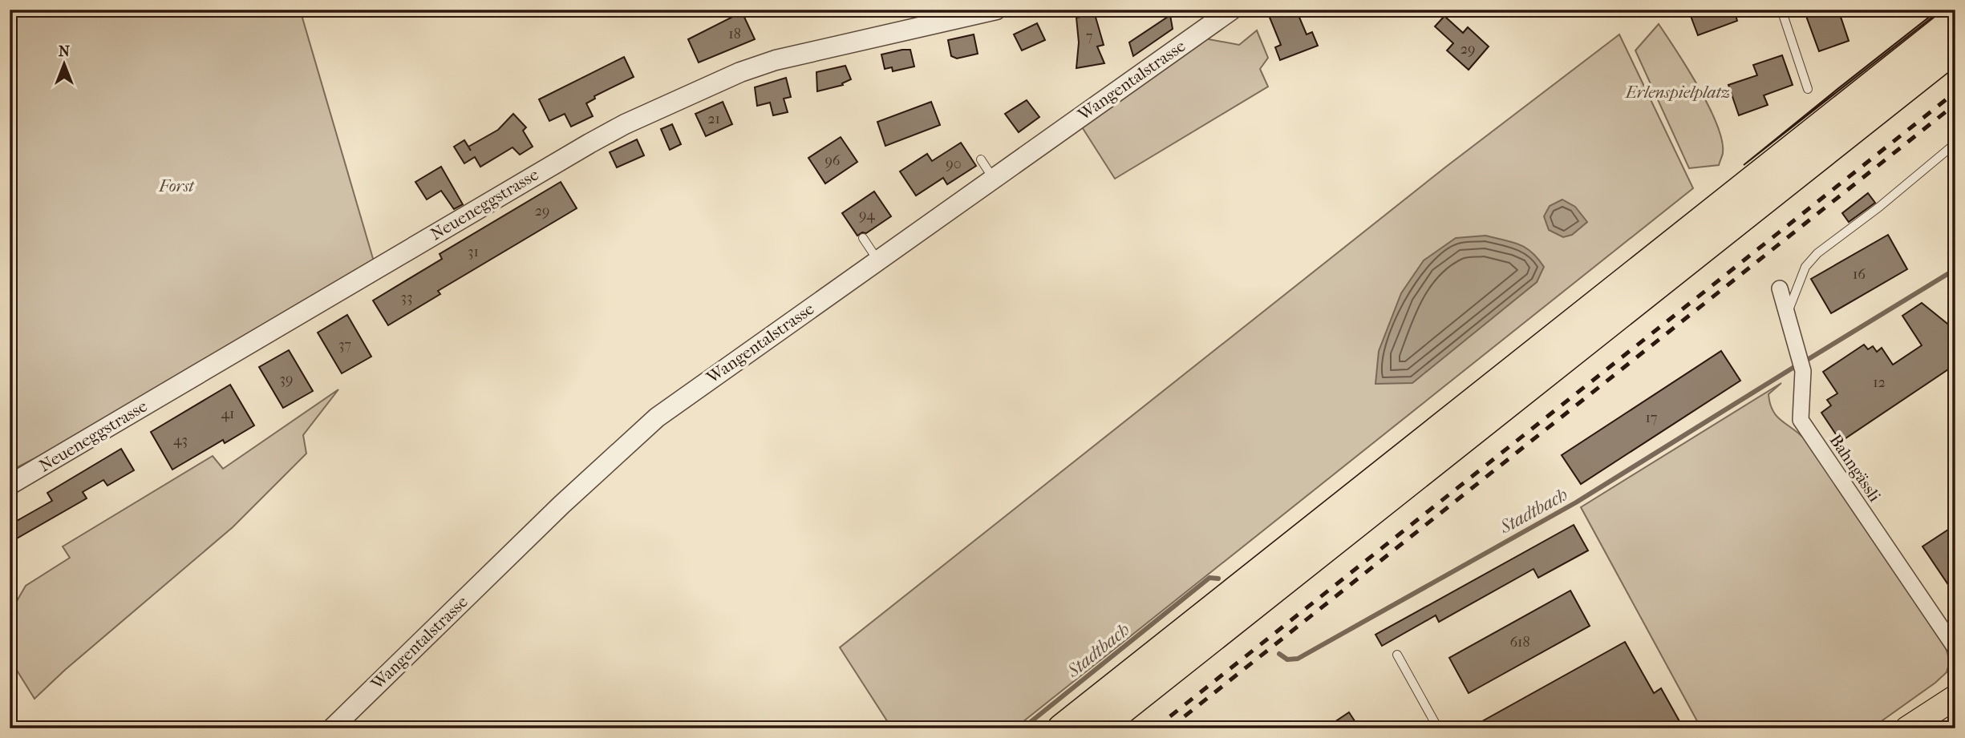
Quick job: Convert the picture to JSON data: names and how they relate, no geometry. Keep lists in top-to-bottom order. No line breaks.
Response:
{"streets":{"street":["Wangentalstrasse","Neueneggstrasse","Bahngässli"]},"water":["Stadtbach"],"parks":["Erlenspielplatz","Forst"],"house_numbers":["18","7","29","21","96","90","29","94","31","16","33","37","39","12","41","17","43","618"],"north":"top"}
